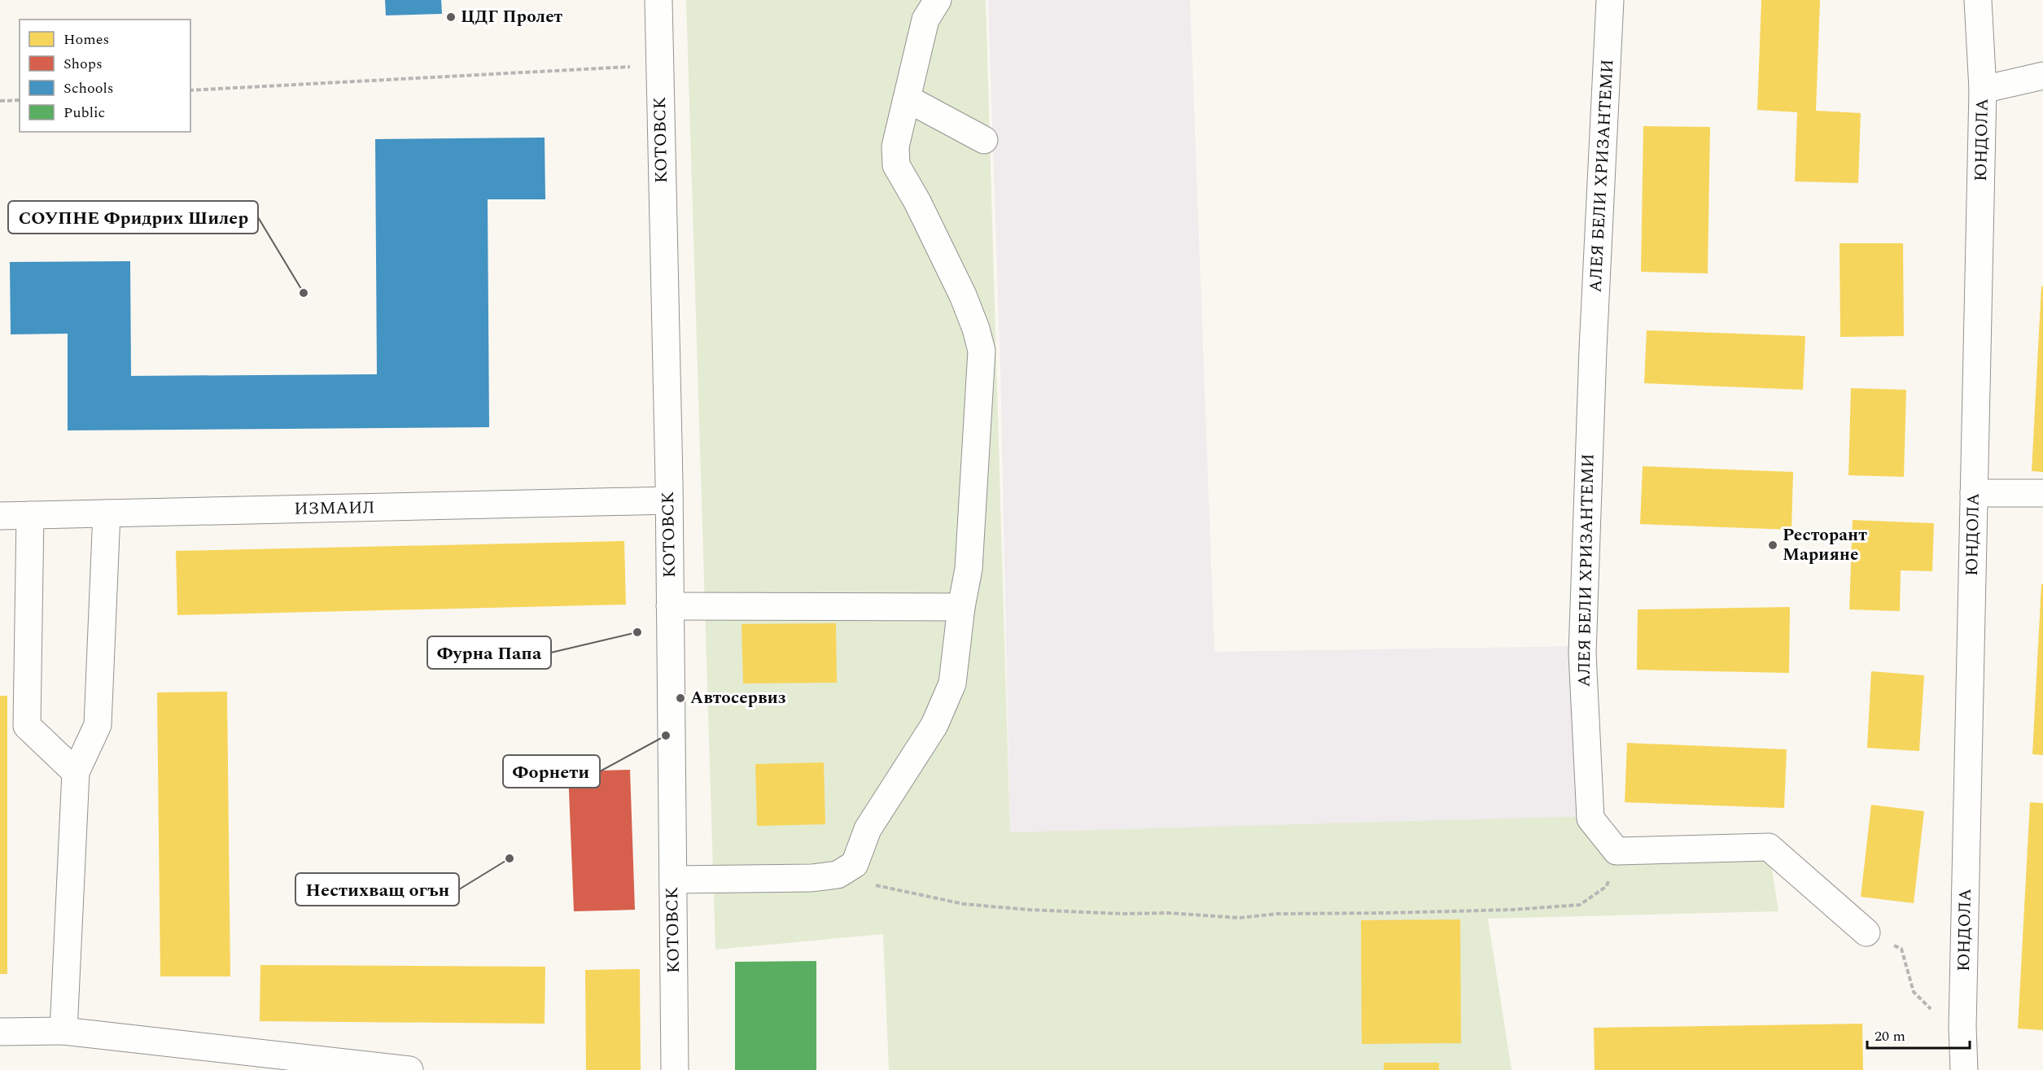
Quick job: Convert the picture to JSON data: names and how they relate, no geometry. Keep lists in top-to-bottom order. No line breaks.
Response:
{"streets":{"street":["КОТОВСК","ЮНДОЛА","АЛЕЯ БЕЛИ ХРИЗАНТЕМИ","ИЗМАИЛ"]},"crossings":[["КОТОВСК","ИЗМАИЛ"]],"places":["ЦДГ Пролет","СОУПНЕ Фридрих Шилер","Ресторант Марияне","Фурна Папа","Автосервиз","Форнети","Нестихващ огън"],"legend":["Homes","Shops","Schools","Public"],"scale_bar":"20 m"}
